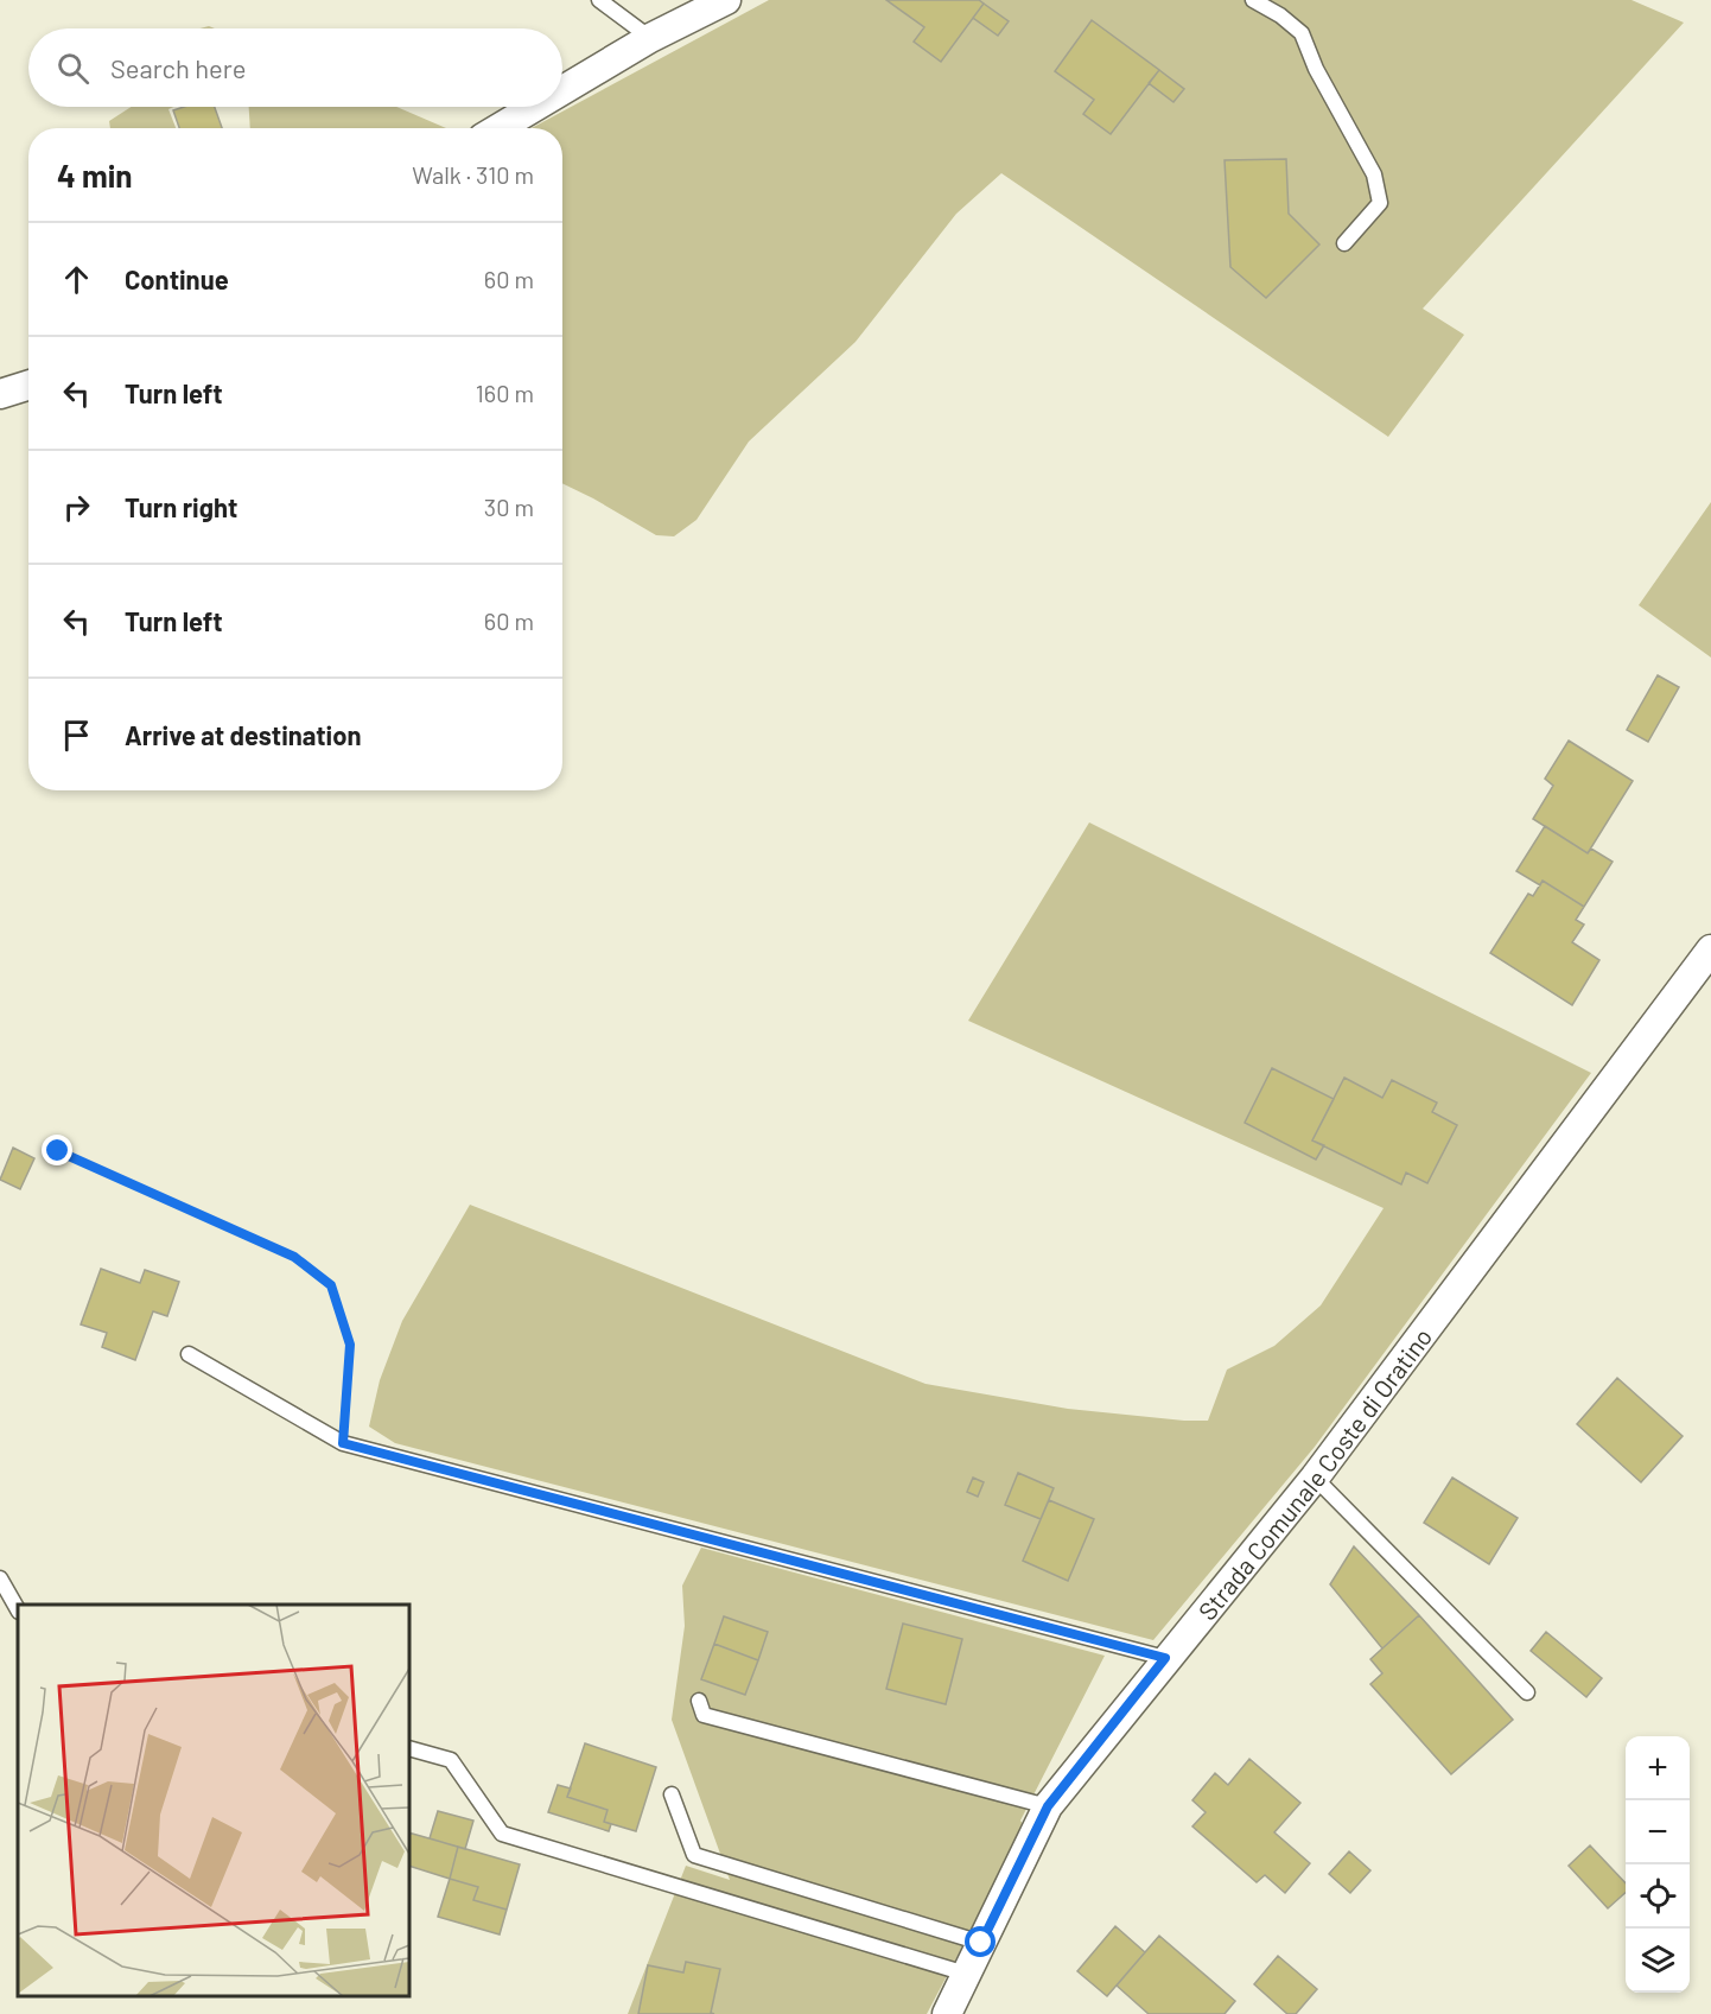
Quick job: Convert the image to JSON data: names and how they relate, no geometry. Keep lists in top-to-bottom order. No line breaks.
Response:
{"streets":{"street":["Strada Comunale Coste di Oratino"]},"page":{"search":"Search here","heading":["4 min","Walk · 310 m"],"list":[["Continue","60 m"],["Turn left","160 m"],["Turn right","30 m"],["Turn left","60 m"],"Arrive at destination"],"map_buttons":["+","−"]}}
